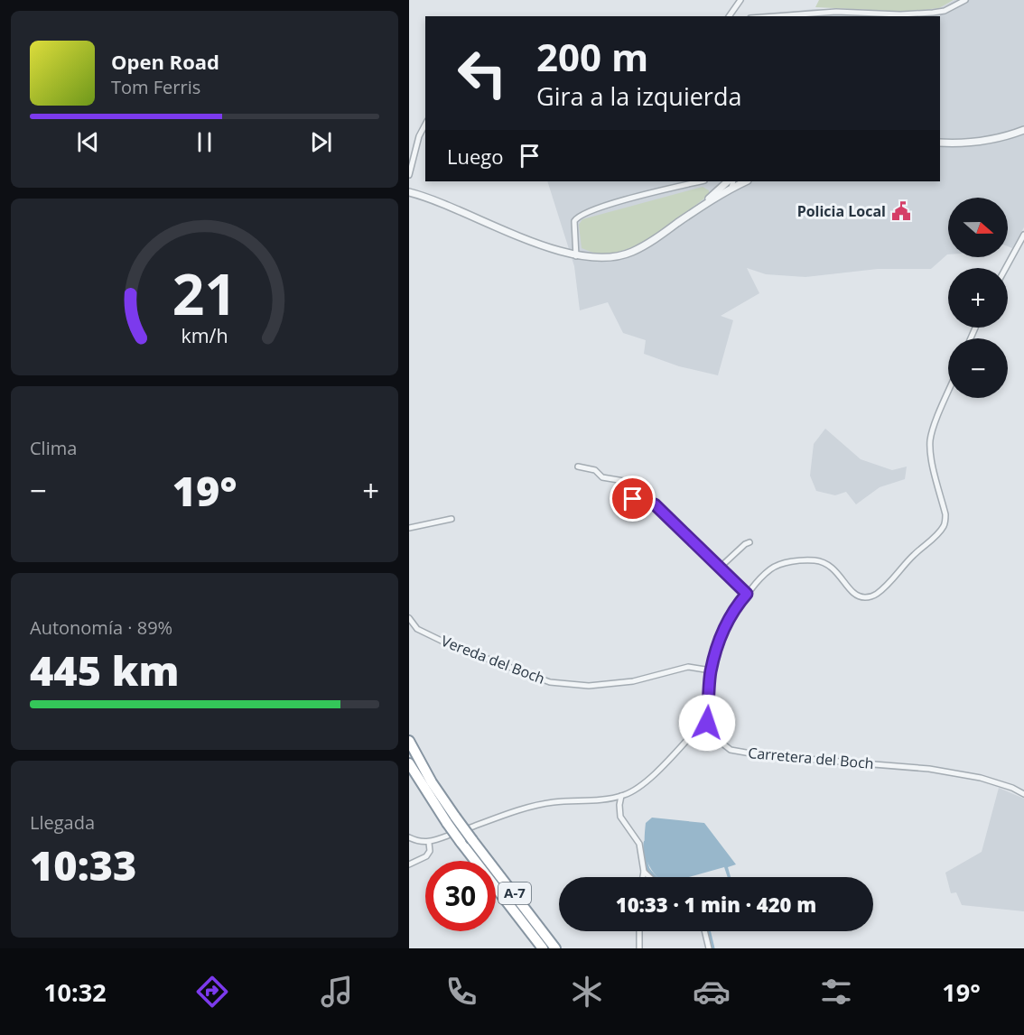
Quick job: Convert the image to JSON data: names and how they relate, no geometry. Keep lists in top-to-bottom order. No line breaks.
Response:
{"streets":{"highway":["A-7"],"street":["Vereda del Boch","Carretera del Boch"]},"places":{"public building":["Policia Local"]},"north":"right","page":{"turn":["200 m","Gira a la izquierda"],"song":["Open Road","Tom Ferris"],"then":"Luego","map_buttons":["+","−"],"tile":["Clima",["Autonomía · 89%","445 km"],["Llegada","10:33"]],"heat":["−","19°","+"],"limit":"30","trip":"10:33 · 1 min · 420 m","tabs":["10:32","19°"],"gauge":["21","km/h"]}}
